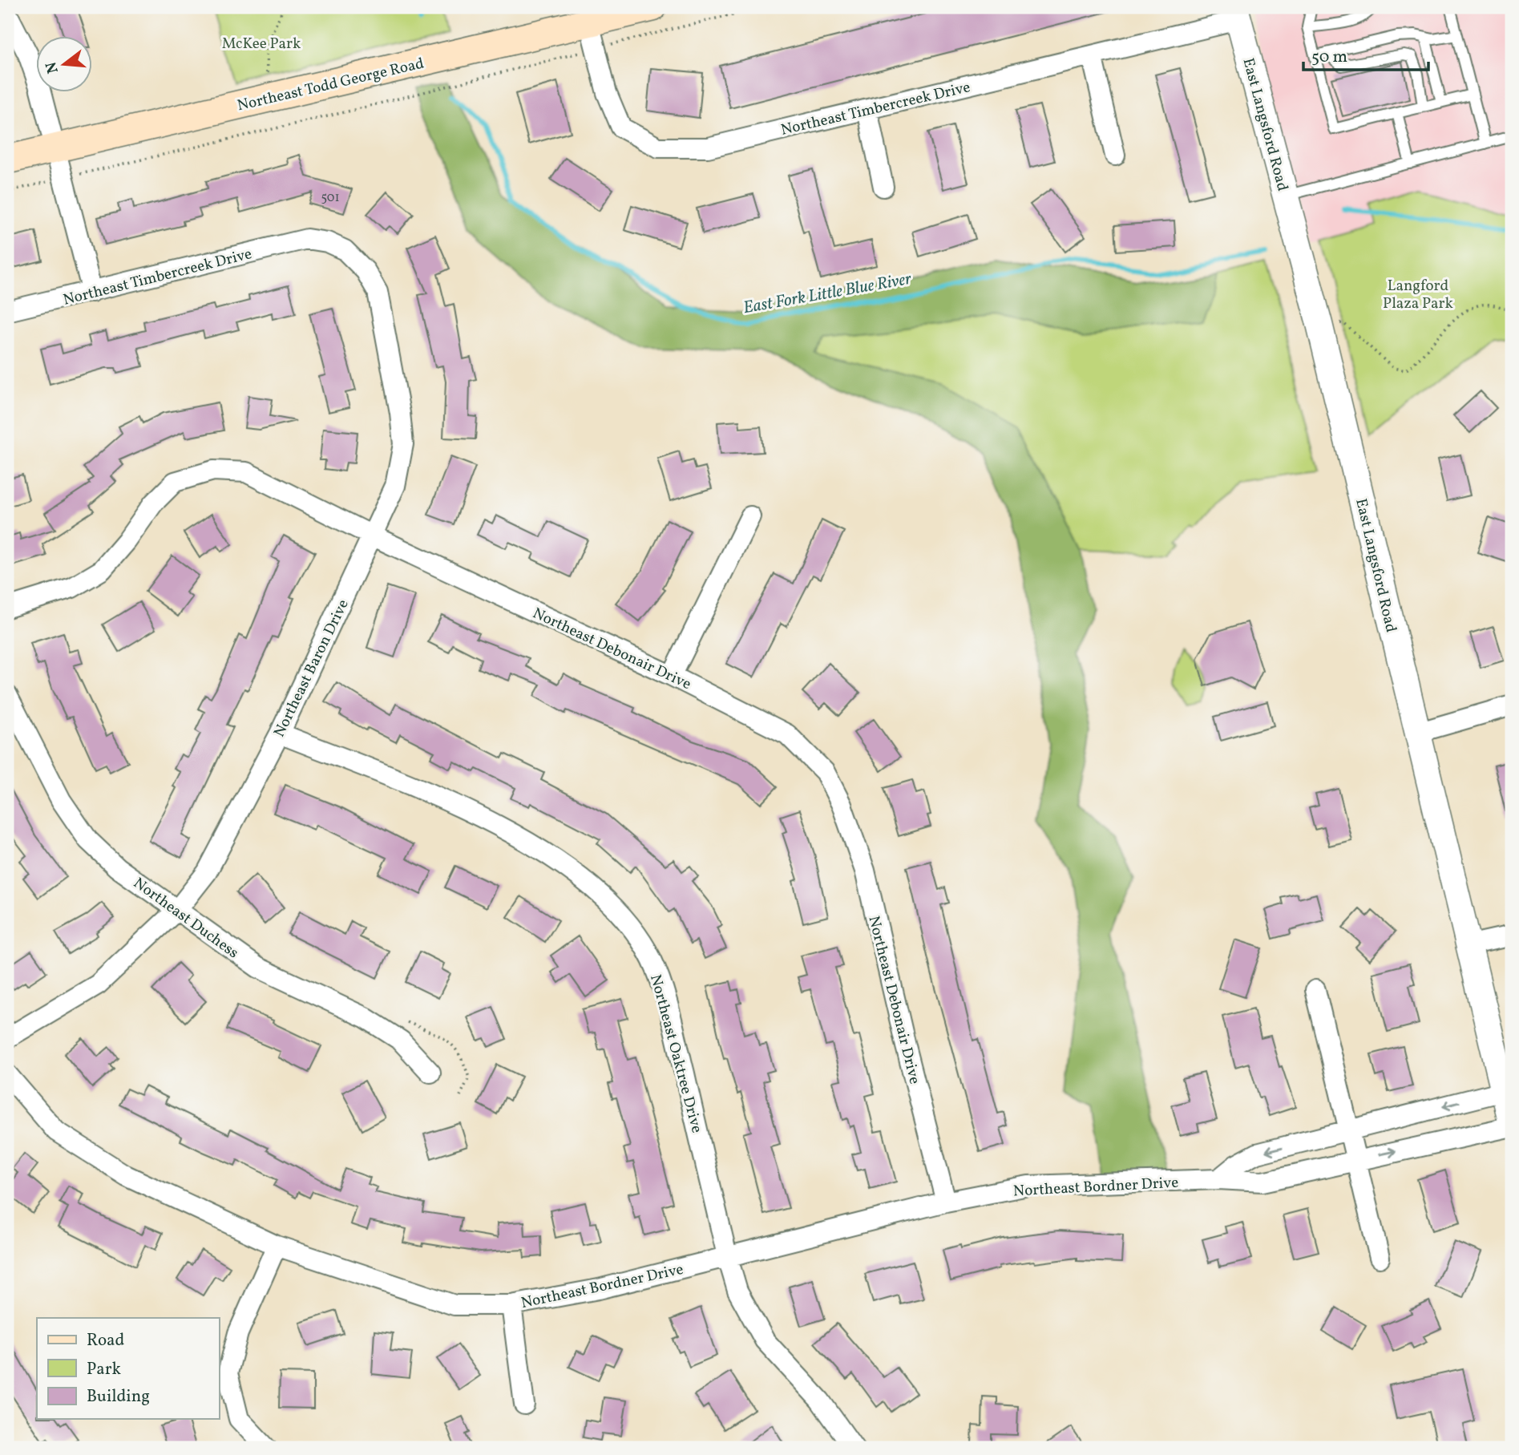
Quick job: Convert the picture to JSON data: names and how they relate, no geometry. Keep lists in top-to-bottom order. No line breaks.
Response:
{"streets":{"main road":["Northeast Todd George Road"],"street":["Northeast Timbercreek Drive","East Langsford Road","Northeast Debonair Drive","Northeast Baron Drive","Northeast Duchess","Northeast Oaktree Drive","Northeast Bordner Drive"]},"crossings":[["Northeast Todd George Road","Northeast Timbercreek Drive"],["Northeast Timbercreek Drive","East Langsford Road"],["Northeast Timbercreek Drive","Northeast Baron Drive"],["East Langsford Road","Northeast Bordner Drive"],["Northeast Debonair Drive","Northeast Baron Drive"],["Northeast Debonair Drive","Northeast Bordner Drive"],["Northeast Baron Drive","Northeast Duchess"],["Northeast Baron Drive","Northeast Oaktree Drive"],["Northeast Oaktree Drive","Northeast Bordner Drive"]],"water":["East Fork Little Blue River"],"parks":["McKee Park","Langford Plaza Park"],"house_numbers":["501"],"legend":["Road","Park","Building"],"scale_bar":"50 m","north":"left"}
